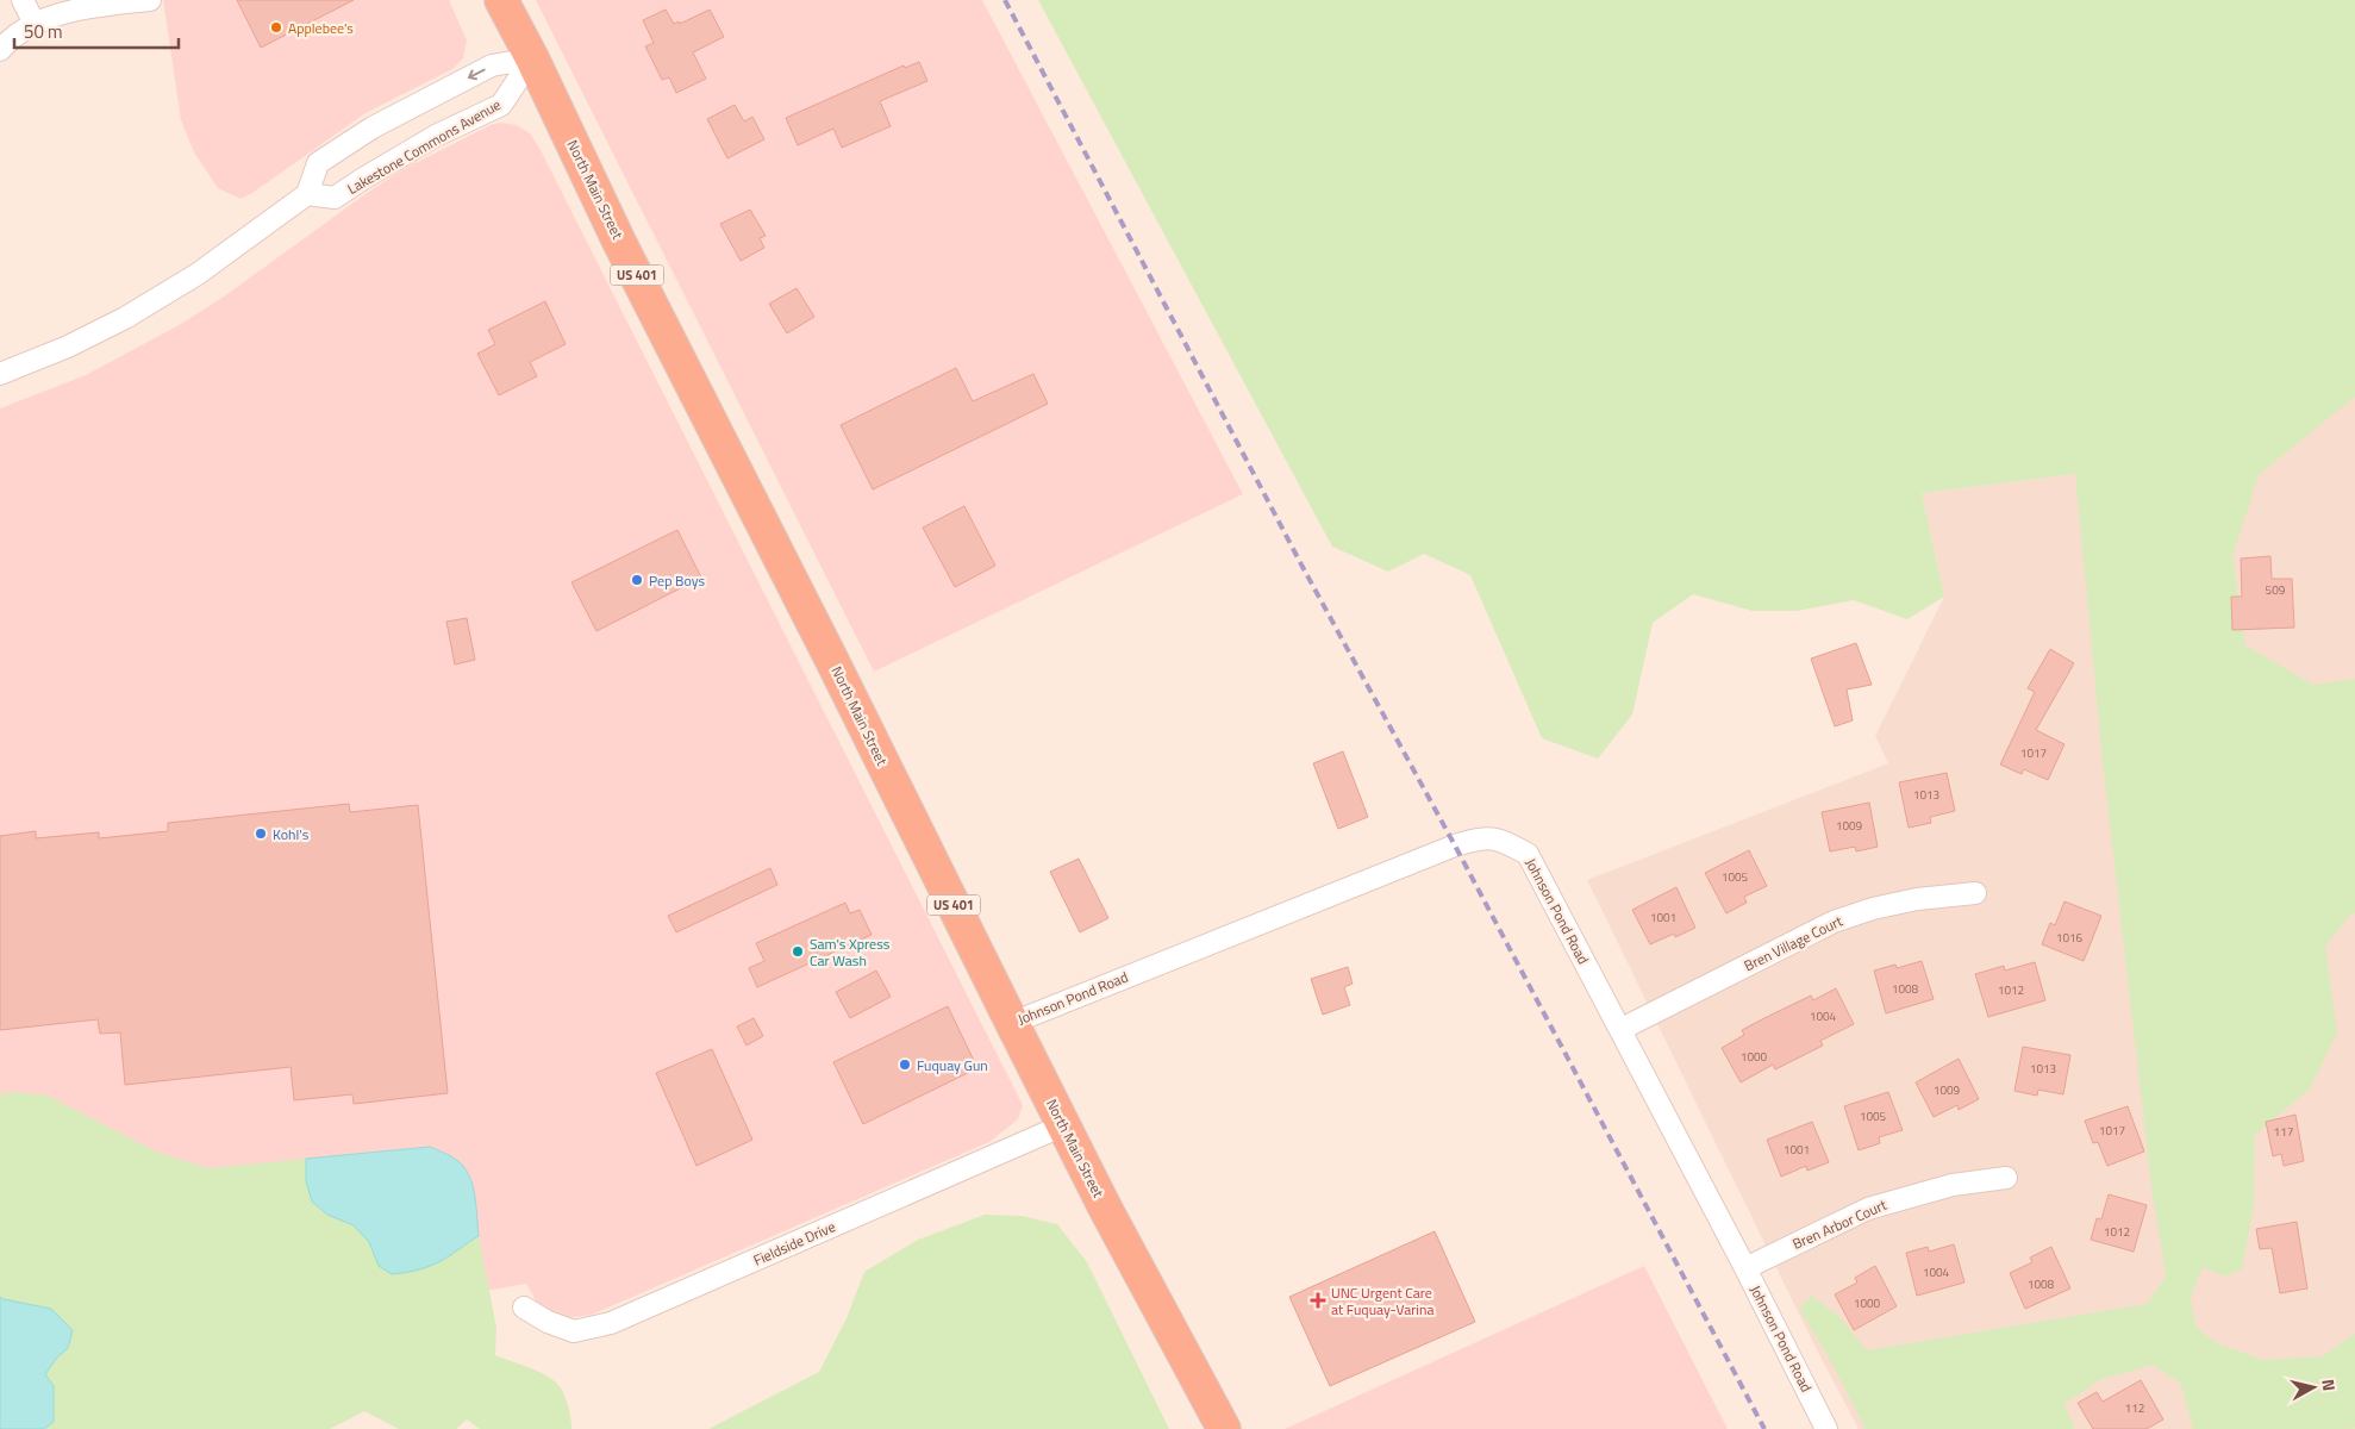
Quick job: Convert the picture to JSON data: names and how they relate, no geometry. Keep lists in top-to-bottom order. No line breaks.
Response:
{"streets":{"highway":["North Main Street","US 401"],"street":["Lakestone Commons Avenue","Johnson Pond Road","Bren Village Court","Bren Arbor Court","Fieldside Drive"]},"crossings":[["Lakestone Commons Avenue","North Main Street"],["North Main Street","Johnson Pond Road"],["North Main Street","Fieldside Drive"],["Johnson Pond Road","Bren Village Court"],["Johnson Pond Road","Bren Arbor Court"]],"places":{"other":["Applebee's","Pep Boys","Kohl's","Sam's Xpress Car Wash","Fuquay Gun"],"health":["UNC Urgent Care at Fuquay-Varina"]},"house_numbers":["509","1017","1013","1009","1005","1001","1016","1008","1012","1004","1000","1013","1009","1005","1017","117","1001","1012","1004","1008","1000","112"],"scale_bar":"50 m","north":"right"}
